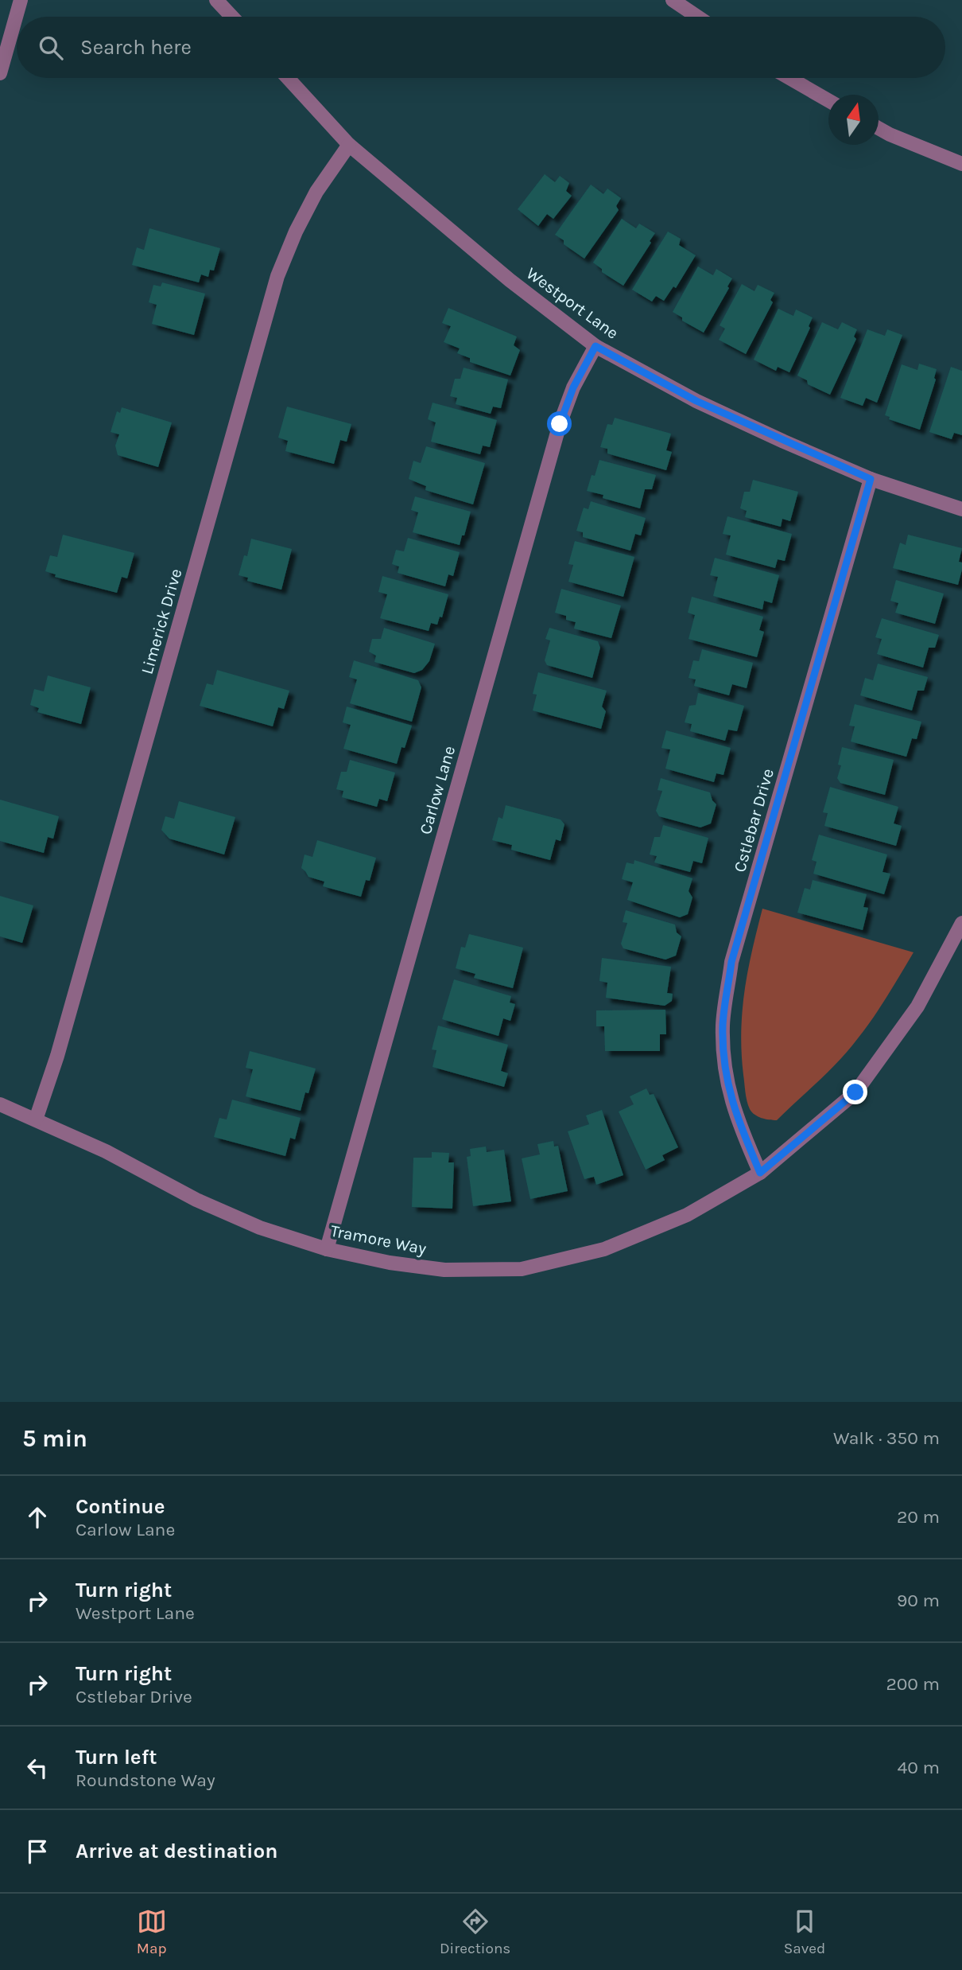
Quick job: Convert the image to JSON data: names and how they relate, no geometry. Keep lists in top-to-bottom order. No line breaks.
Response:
{"streets":{"street":["Westport Lane","Limerick Drive","Carlow Lane","Cstlebar Drive","Tramore Way"]},"crossings":[["Westport Lane","Limerick Drive"],["Westport Lane","Carlow Lane"],["Westport Lane","Cstlebar Drive"],["Limerick Drive","Tramore Way"],["Carlow Lane","Tramore Way"],["Cstlebar Drive","Tramore Way"]],"north":"top","page":{"search":"Search here","heading":["5 min","Walk · 350 m"],"list":[["Continue","Carlow Lane","20 m"],["Turn right","Westport Lane","90 m"],["Turn right","Cstlebar Drive","200 m"],["Turn left","Roundstone Way","40 m"],"Arrive at destination"],"nav":["Map","Directions","Saved"]}}
